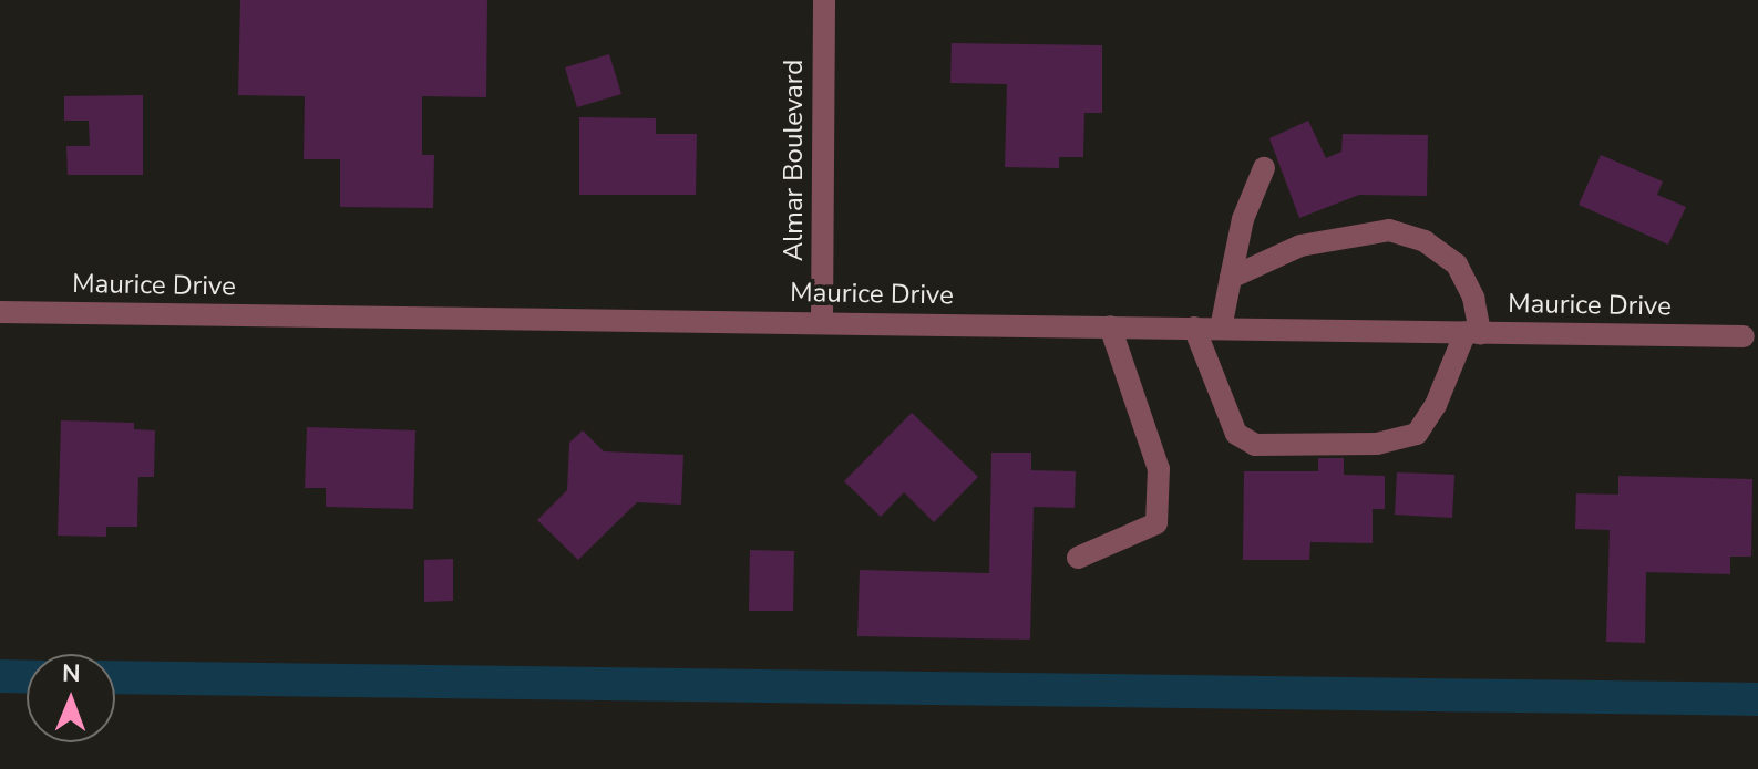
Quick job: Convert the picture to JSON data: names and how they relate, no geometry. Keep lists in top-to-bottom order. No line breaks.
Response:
{"streets":{"street":["Almar Boulevard","Maurice Drive"]},"crossings":[["Almar Boulevard","Maurice Drive"]],"north":"top"}
